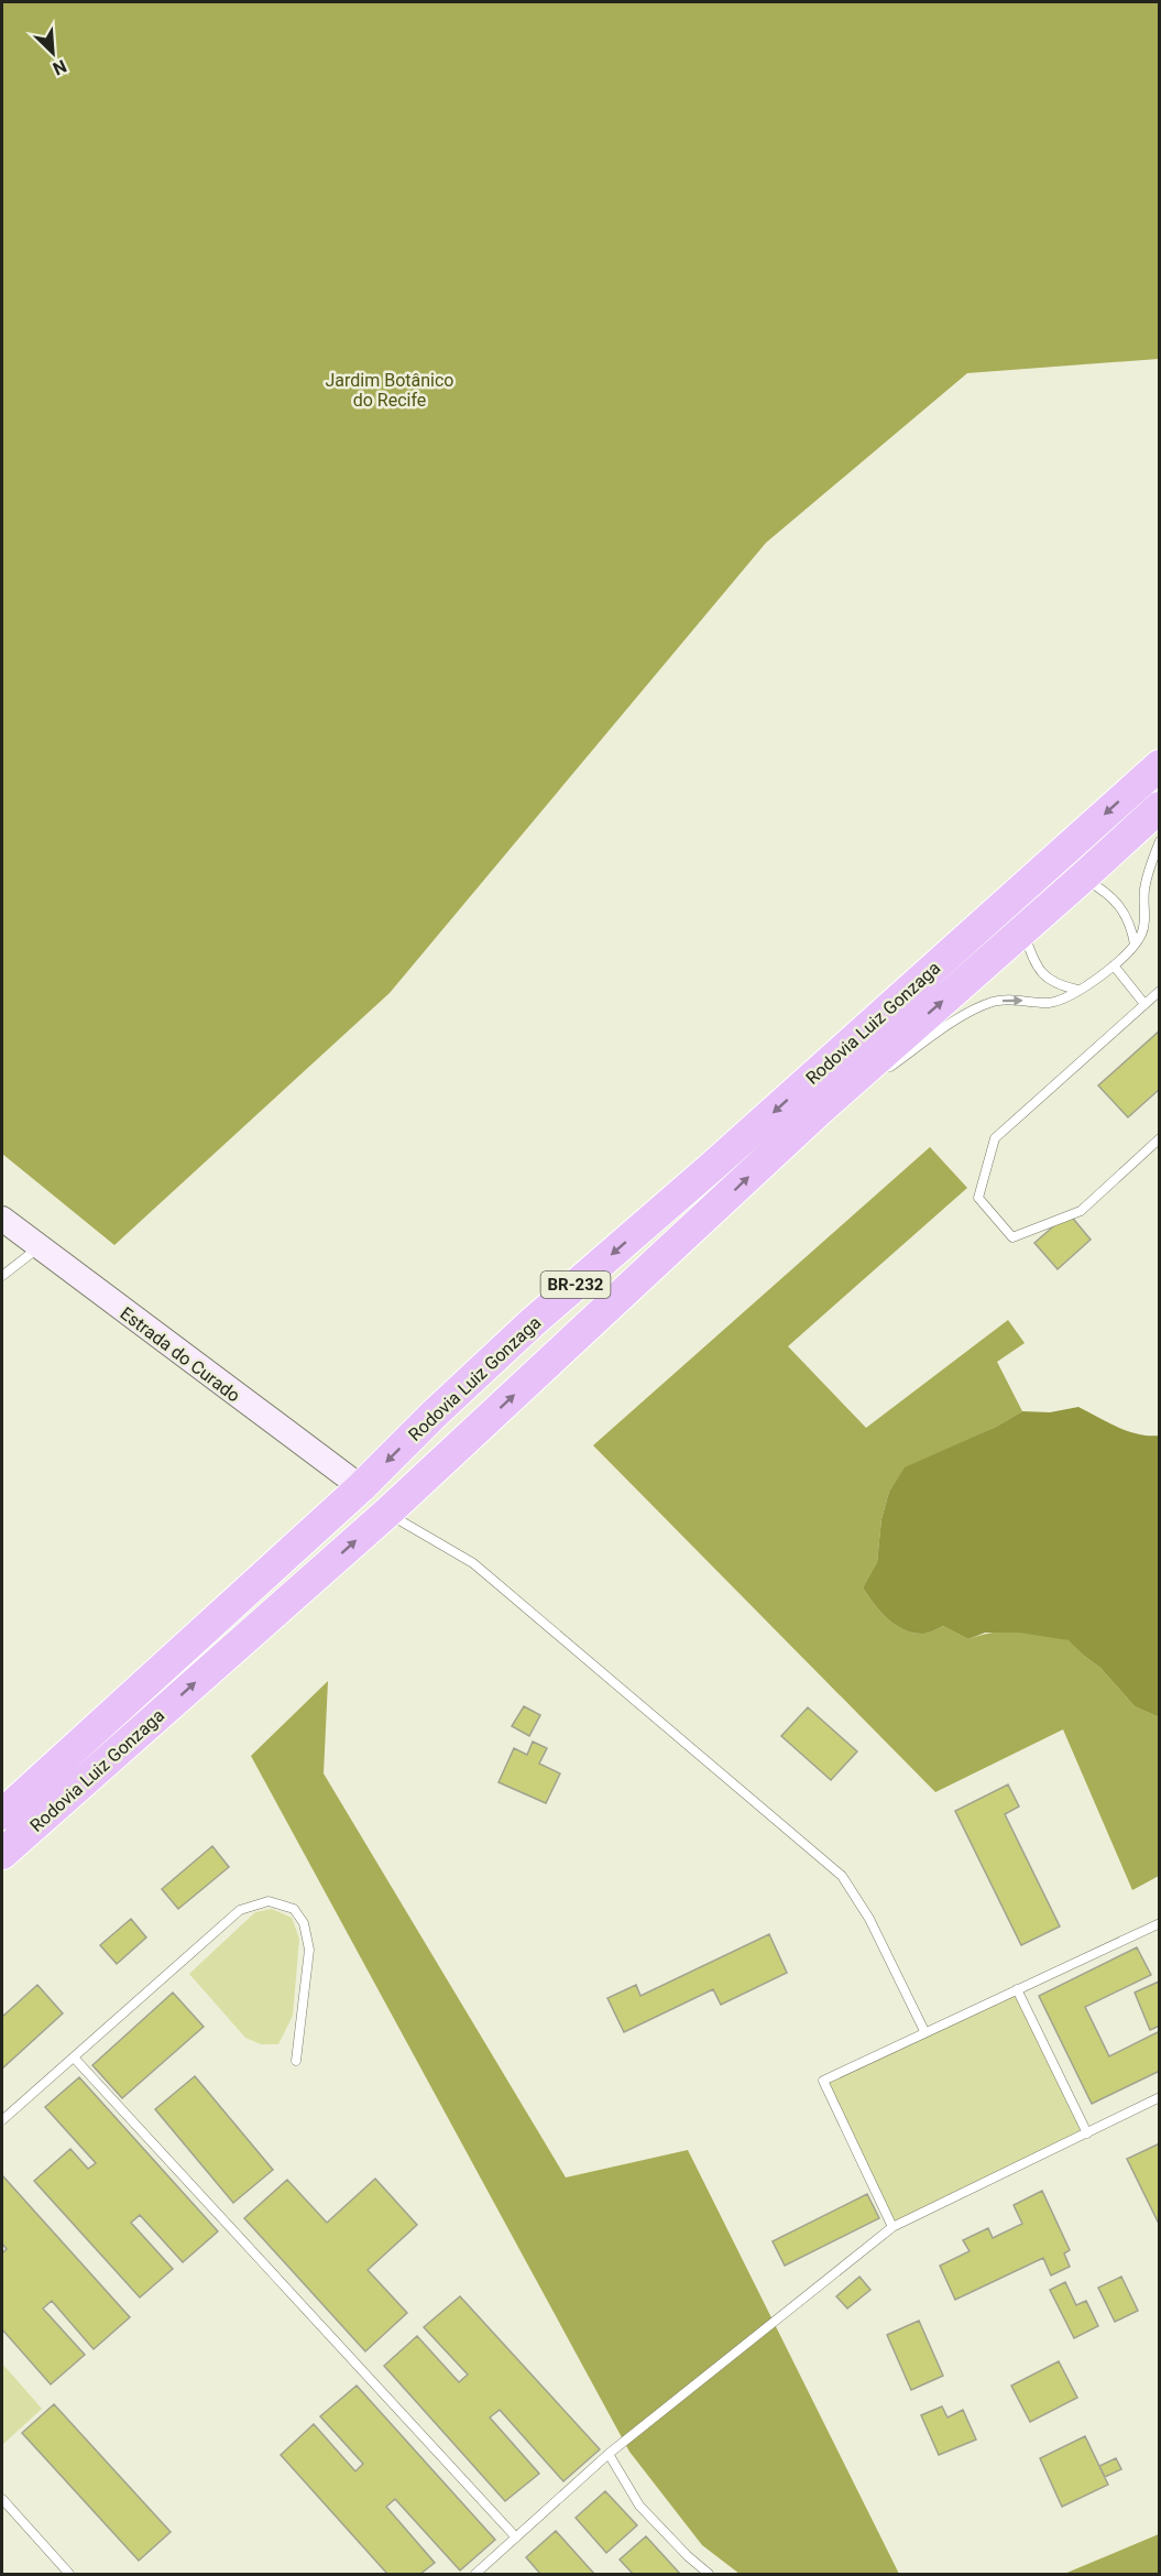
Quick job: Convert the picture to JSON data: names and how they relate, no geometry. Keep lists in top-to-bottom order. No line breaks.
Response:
{"streets":{"highway":["Rodovia Luiz Gonzaga","BR-232"],"main road":["Estrada do Curado"]},"crossings":[["Rodovia Luiz Gonzaga","Estrada do Curado"]],"parks":["Jardim Botânico do Recife"],"north":"bottom right"}
